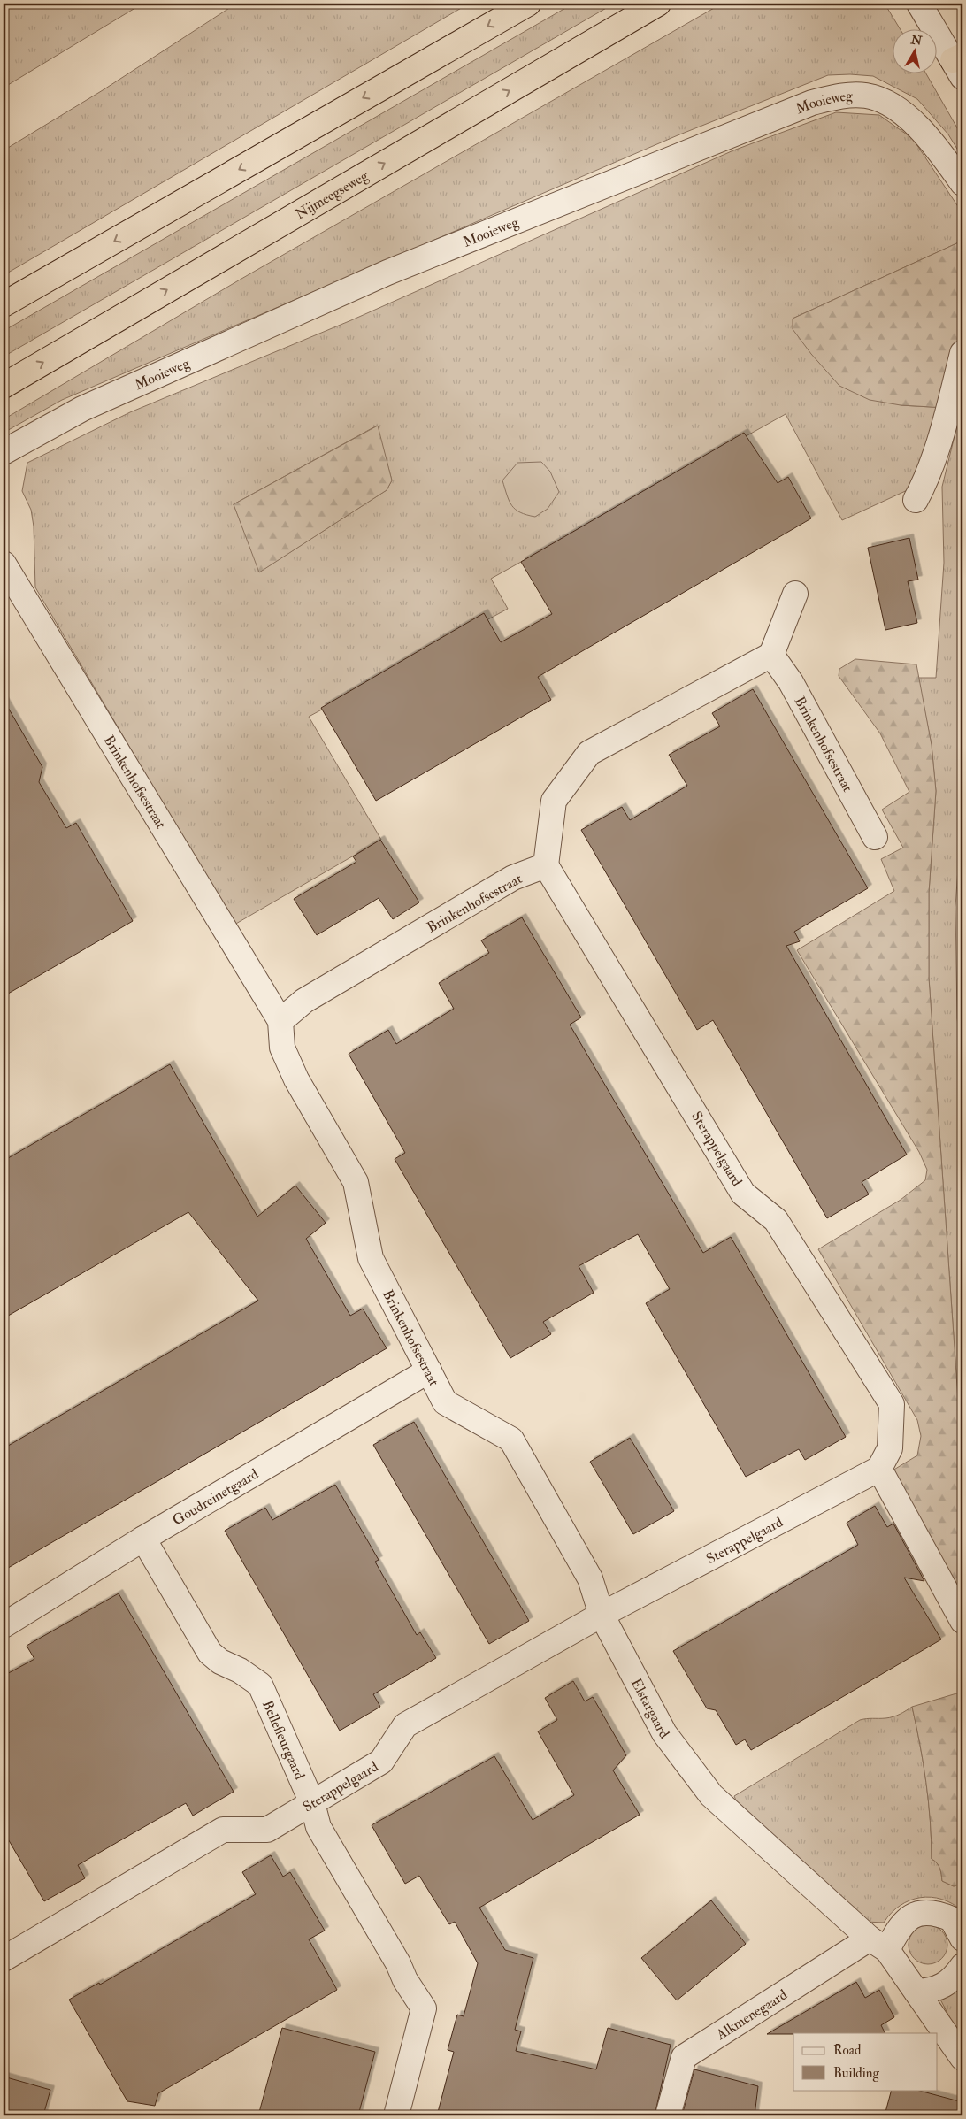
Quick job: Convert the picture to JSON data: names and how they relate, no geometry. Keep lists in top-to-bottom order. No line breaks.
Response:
{"streets":{"highway":["Nijmeegseweg"],"street":["Mooieweg","Brinkenhofsestraat","Sterappelgaard","Goudreinetgaard","Elstargaard","Bellefleurgaard","Alkmenegaard"]},"crossings":[["Brinkenhofsestraat","Sterappelgaard"],["Brinkenhofsestraat","Goudreinetgaard"],["Brinkenhofsestraat","Elstargaard"],["Sterappelgaard","Elstargaard"],["Sterappelgaard","Bellefleurgaard"],["Goudreinetgaard","Bellefleurgaard"],["Elstargaard","Alkmenegaard"]],"legend":["Road","Building"],"north":"top"}
